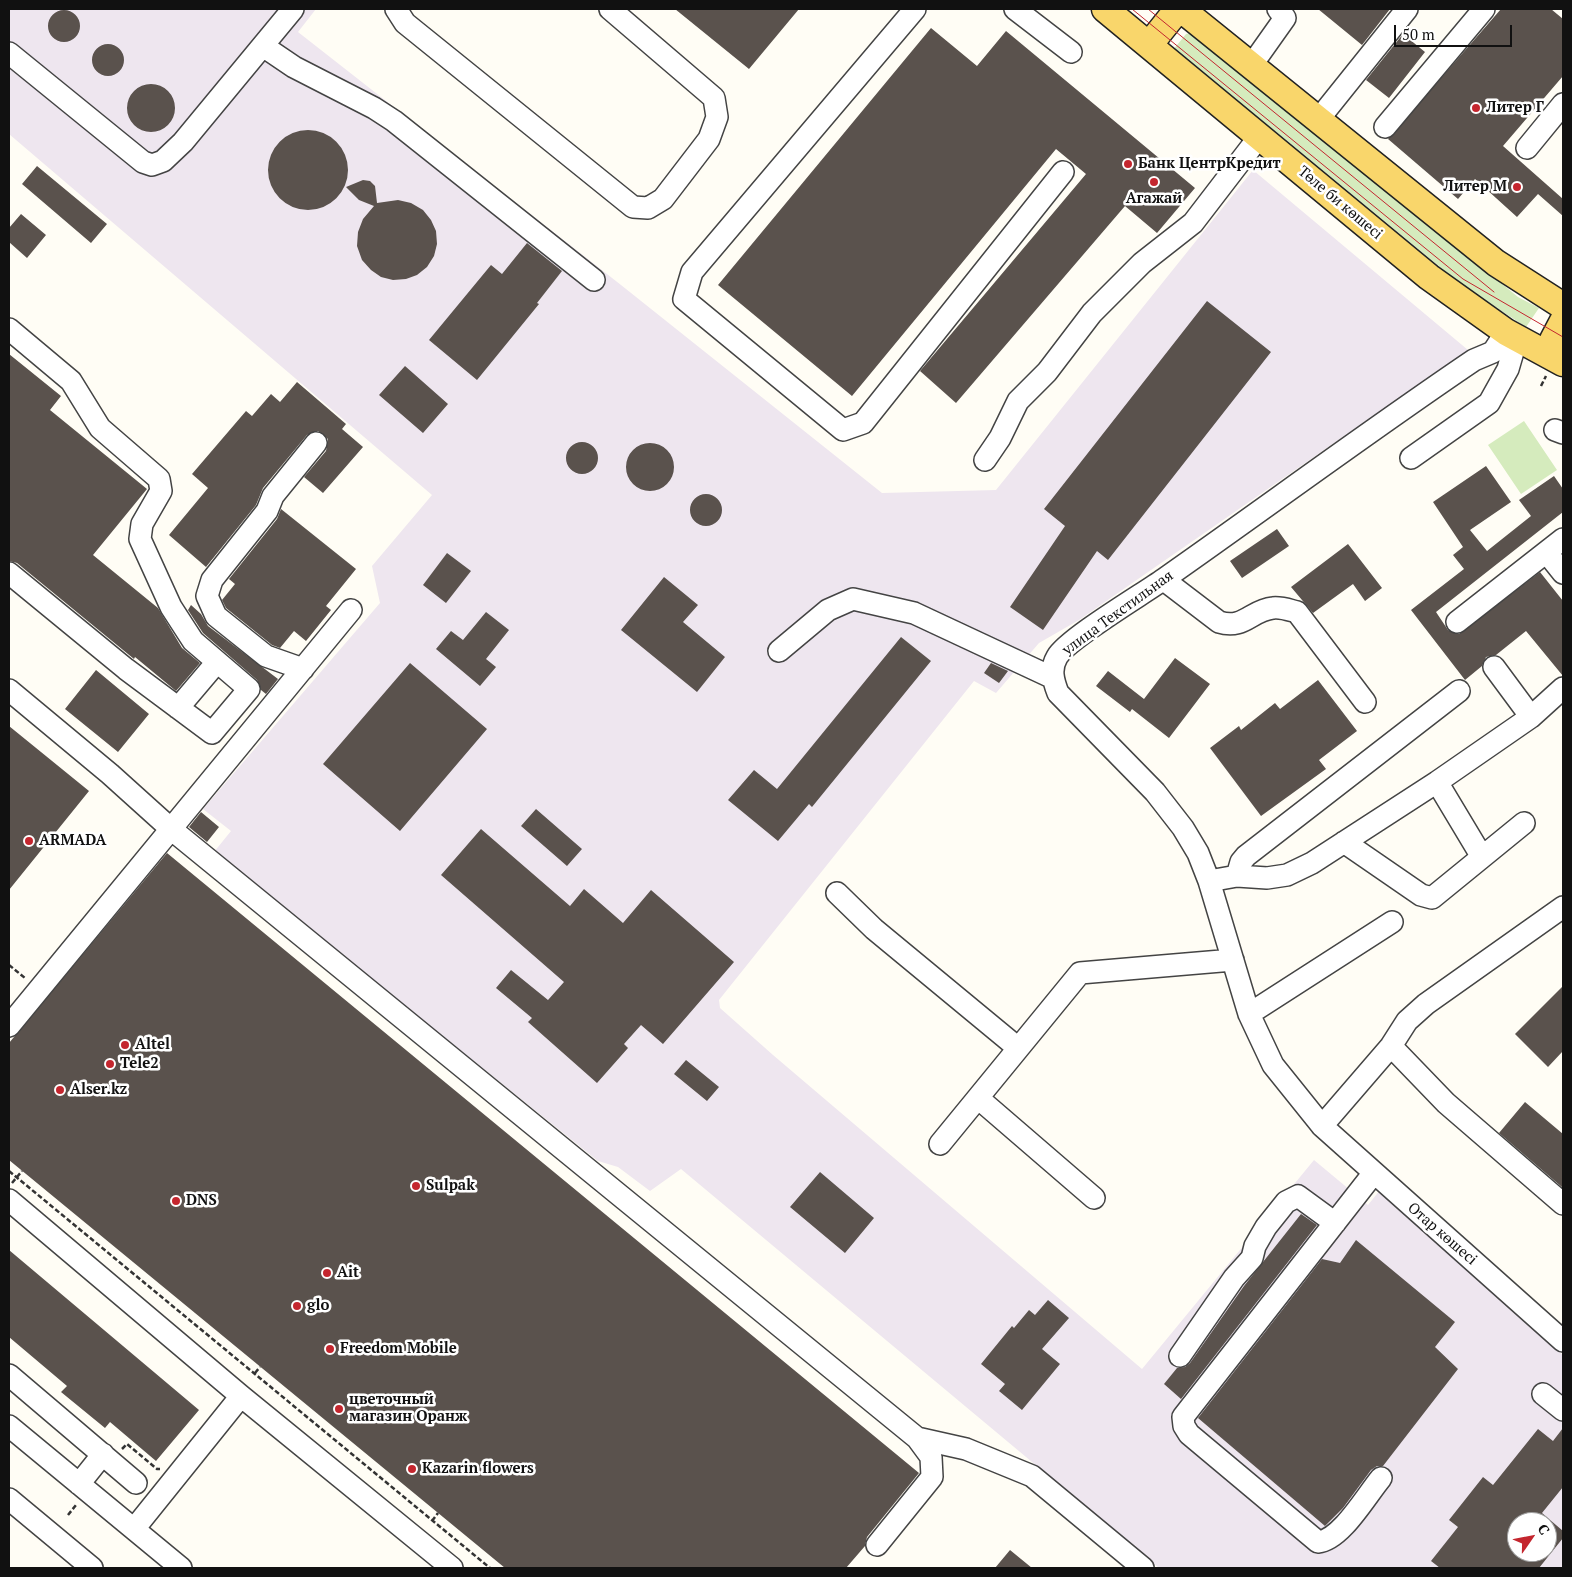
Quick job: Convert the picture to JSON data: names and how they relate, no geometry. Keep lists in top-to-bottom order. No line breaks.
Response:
{"streets":{"main road":["Төле би көшесі"],"street":["улица Текстильная","Отар көшесі"]},"crossings":[["Төле би көшесі","улица Текстильная"]],"places":["Литер Г","Банк ЦентрКредит","Агажай","Литер М","ARMADA","Altel","Tele2","Alser.kz","Sulpak","DNS","Ait","glo","Freedom Mobile","цветочный магазин Оранж","Kazarin flowers"],"scale_bar":"50 m","north":"top right"}
